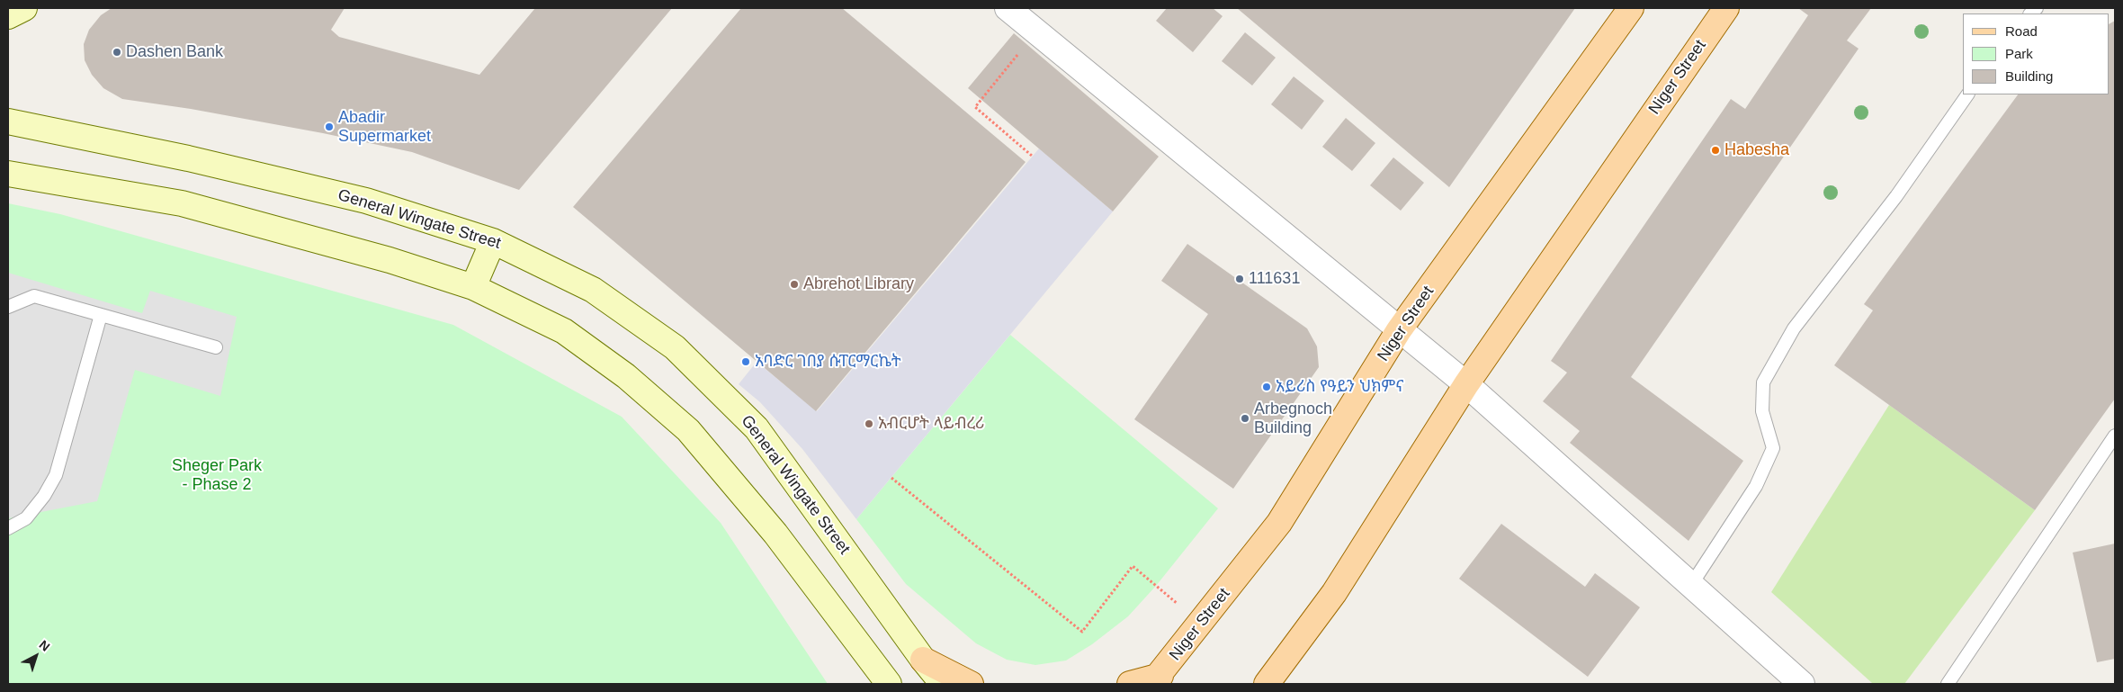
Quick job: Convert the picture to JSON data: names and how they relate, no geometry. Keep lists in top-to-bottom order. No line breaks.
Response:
{"streets":{"main road":["Niger Street","General Wingate Street"]},"parks":["Sheger Park - Phase 2"],"places":["Dashen Bank","Abadir Supermarket","Habesha","111631","Abrehot Library","አባድር ገበያ ሱፐርማርኬት","አይሪስ የዓይን ህክምና","Arbegnoch Building","አብርሆት ላይብረሪ"],"legend":["Road","Park","Building"],"north":"top right"}
